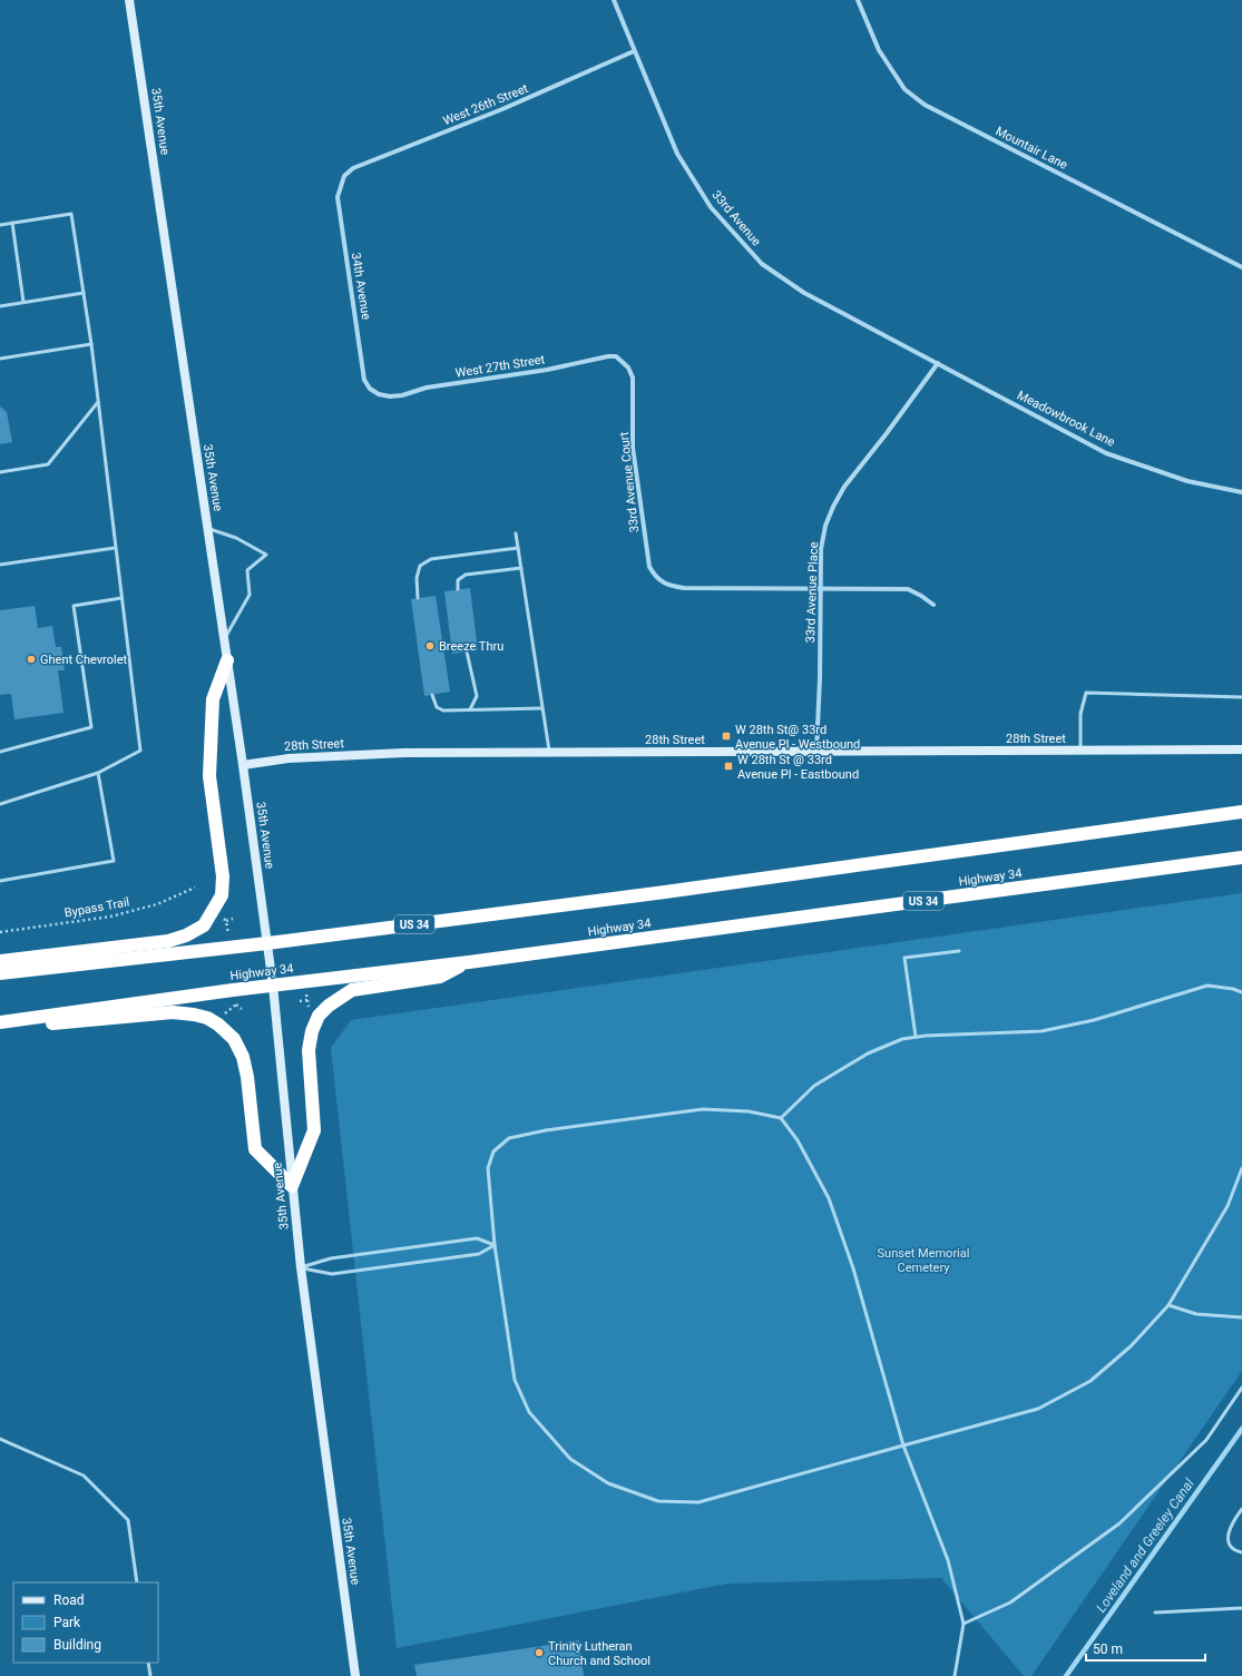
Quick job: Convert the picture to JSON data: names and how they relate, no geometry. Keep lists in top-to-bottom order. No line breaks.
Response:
{"streets":{"highway":["Highway 34","US 34"],"main road":["35th Avenue","28th Street"],"street":["West 26th Street","Mountair Lane","33rd Avenue","34th Avenue","West 27th Street","Meadowbrook Lane","33rd Avenue Court","33rd Avenue Place"],"path":["Bypass Trail"]},"crossings":[["West 26th Street","33rd Avenue"],["West 26th Street","34th Avenue"],["35th Avenue","28th Street"],["35th Avenue","Highway 34"],["35th Avenue","US 34"],["33rd Avenue","Meadowbrook Lane"],["33rd Avenue","33rd Avenue Place"],["34th Avenue","West 27th Street"],["West 27th Street","33rd Avenue Court"],["Meadowbrook Lane","33rd Avenue Place"],["33rd Avenue Court","33rd Avenue Place"],["33rd Avenue Place","28th Street"]],"water":["Loveland and Greeley Canal"],"parks":["Sunset Memorial Cemetery"],"places":{"other":["Breeze Thru","Ghent Chevrolet","Trinity Lutheran Church and School"],"transit":["W 28th St@ 33rd Avenue Pl - Westbound","W 28th St @ 33rd Avenue Pl - Eastbound"]},"legend":["Road","Park","Building"],"scale_bar":"50 m"}
